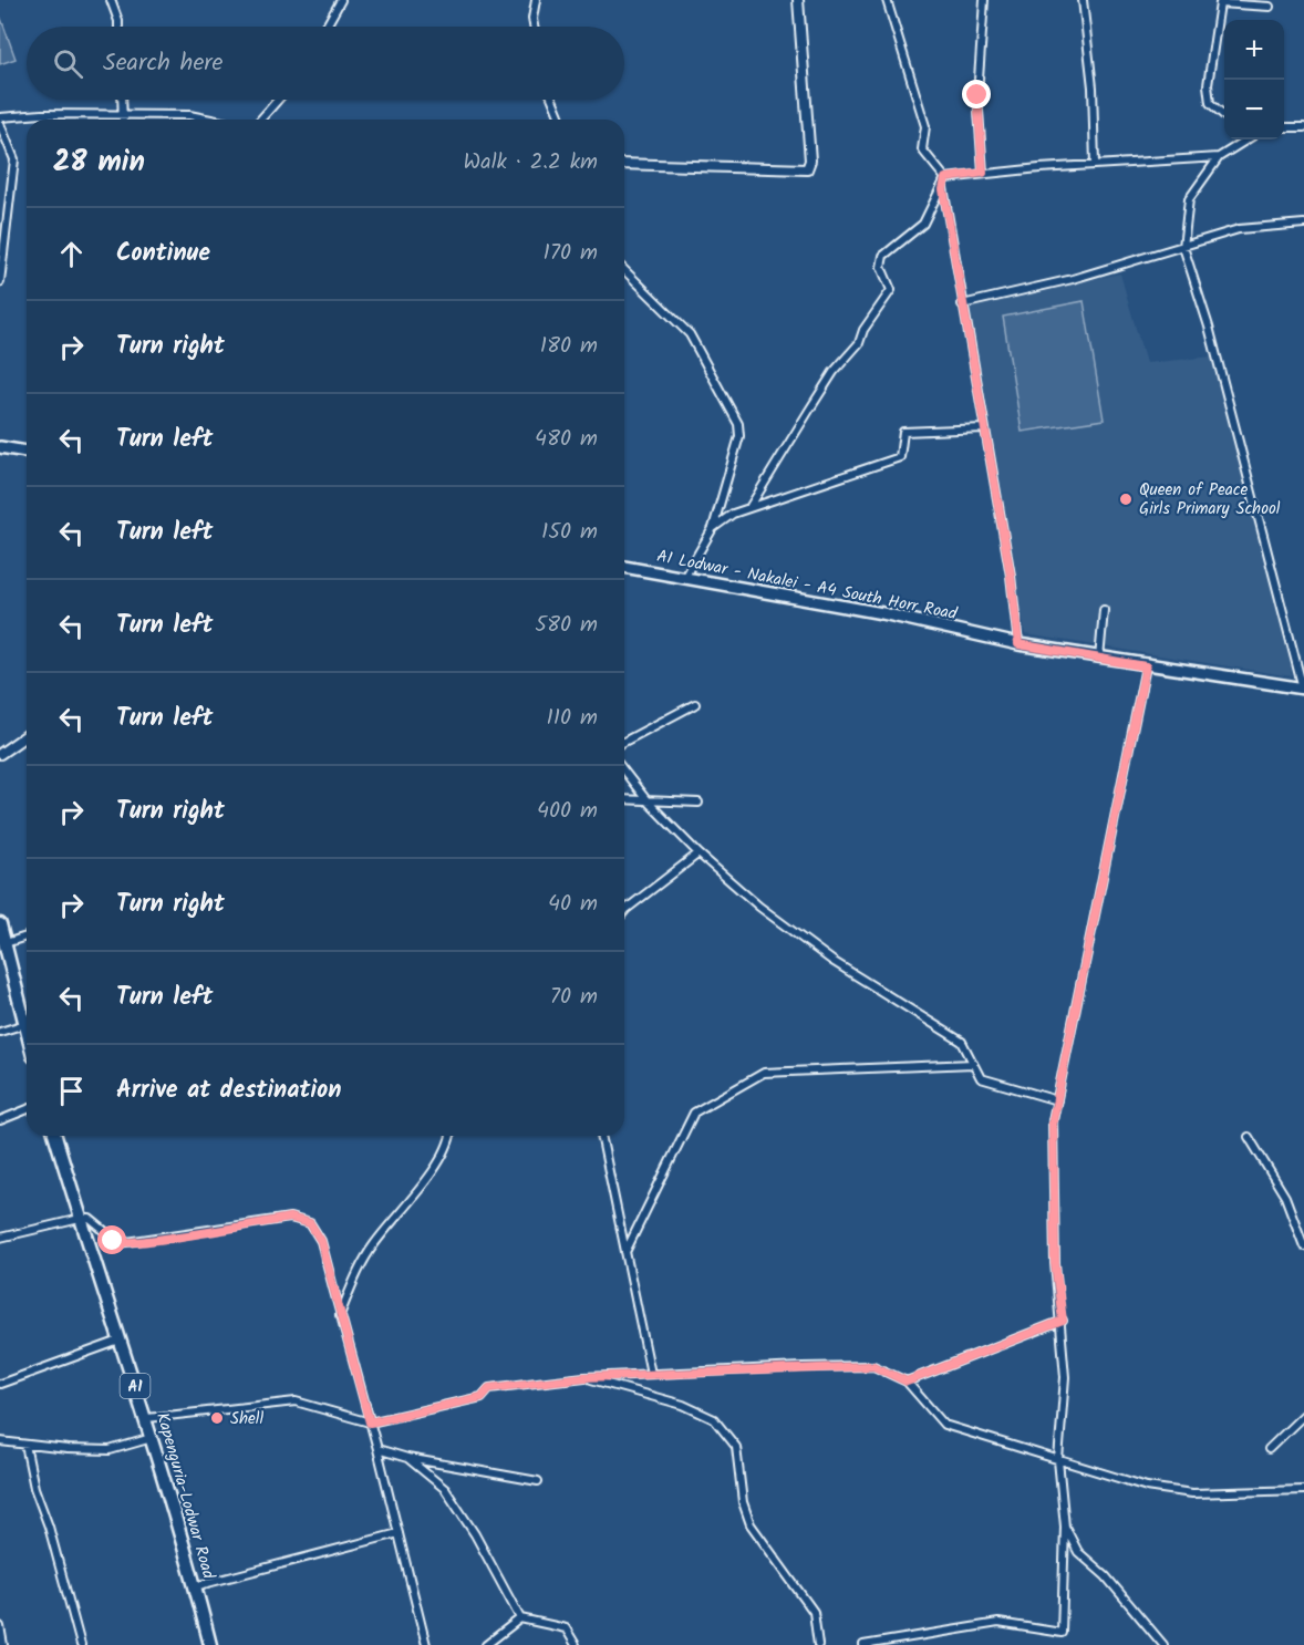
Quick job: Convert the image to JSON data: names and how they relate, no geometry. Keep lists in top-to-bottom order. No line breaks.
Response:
{"streets":{"highway":["A1","Kapenguria-Lodwar Road"],"main road":["A1 Lodwar - Nakalei - A4 South Horr Road"]},"places":["Queen of Peace Girls Primary School","Shell"],"page":{"map_buttons":["+","−"],"search":"Search here","heading":["28 min","Walk · 2.2 km"],"list":[["Continue","170 m"],["Turn right","180 m"],["Turn left","480 m"],["Turn left","150 m"],["Turn left","580 m"],["Turn left","110 m"],["Turn right","400 m"],["Turn right","40 m"],["Turn left","70 m"],"Arrive at destination"]}}
